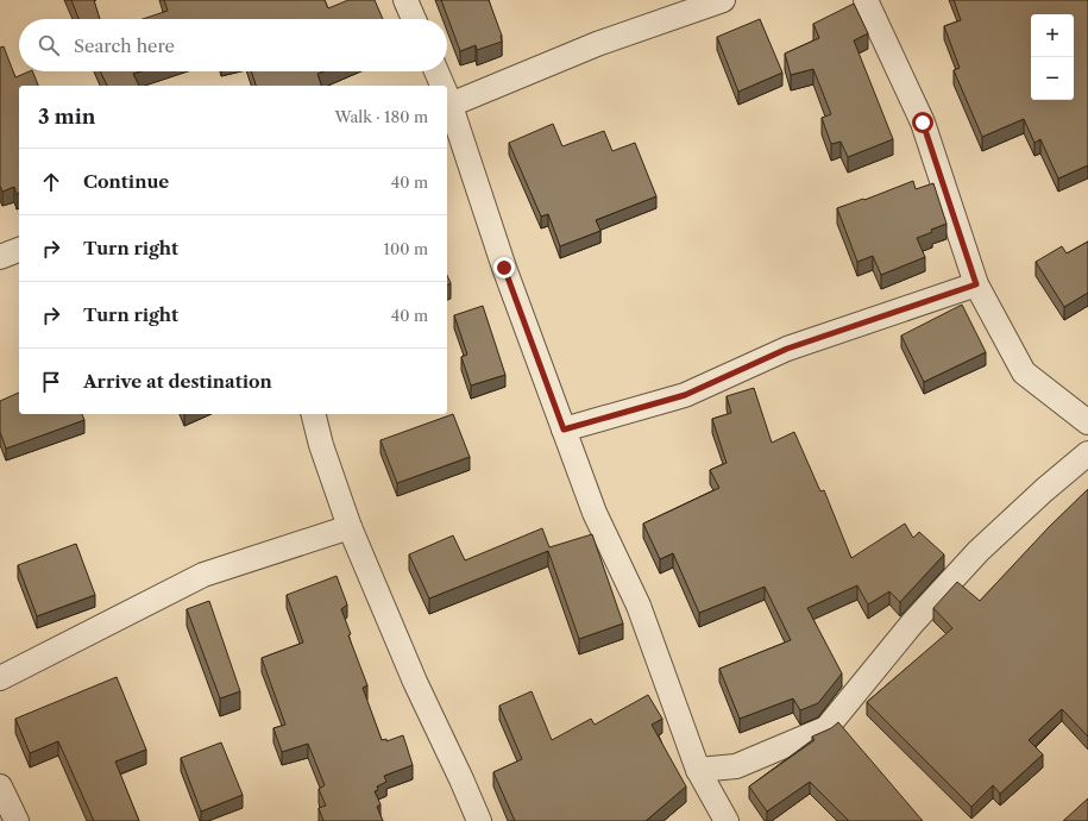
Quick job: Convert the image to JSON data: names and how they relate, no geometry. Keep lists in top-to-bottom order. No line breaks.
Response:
{"page":{"map_buttons":["+","−"],"search":"Search here","heading":["3 min","Walk · 180 m"],"list":[["Continue","40 m"],["Turn right","100 m"],["Turn right","40 m"],"Arrive at destination"]}}
